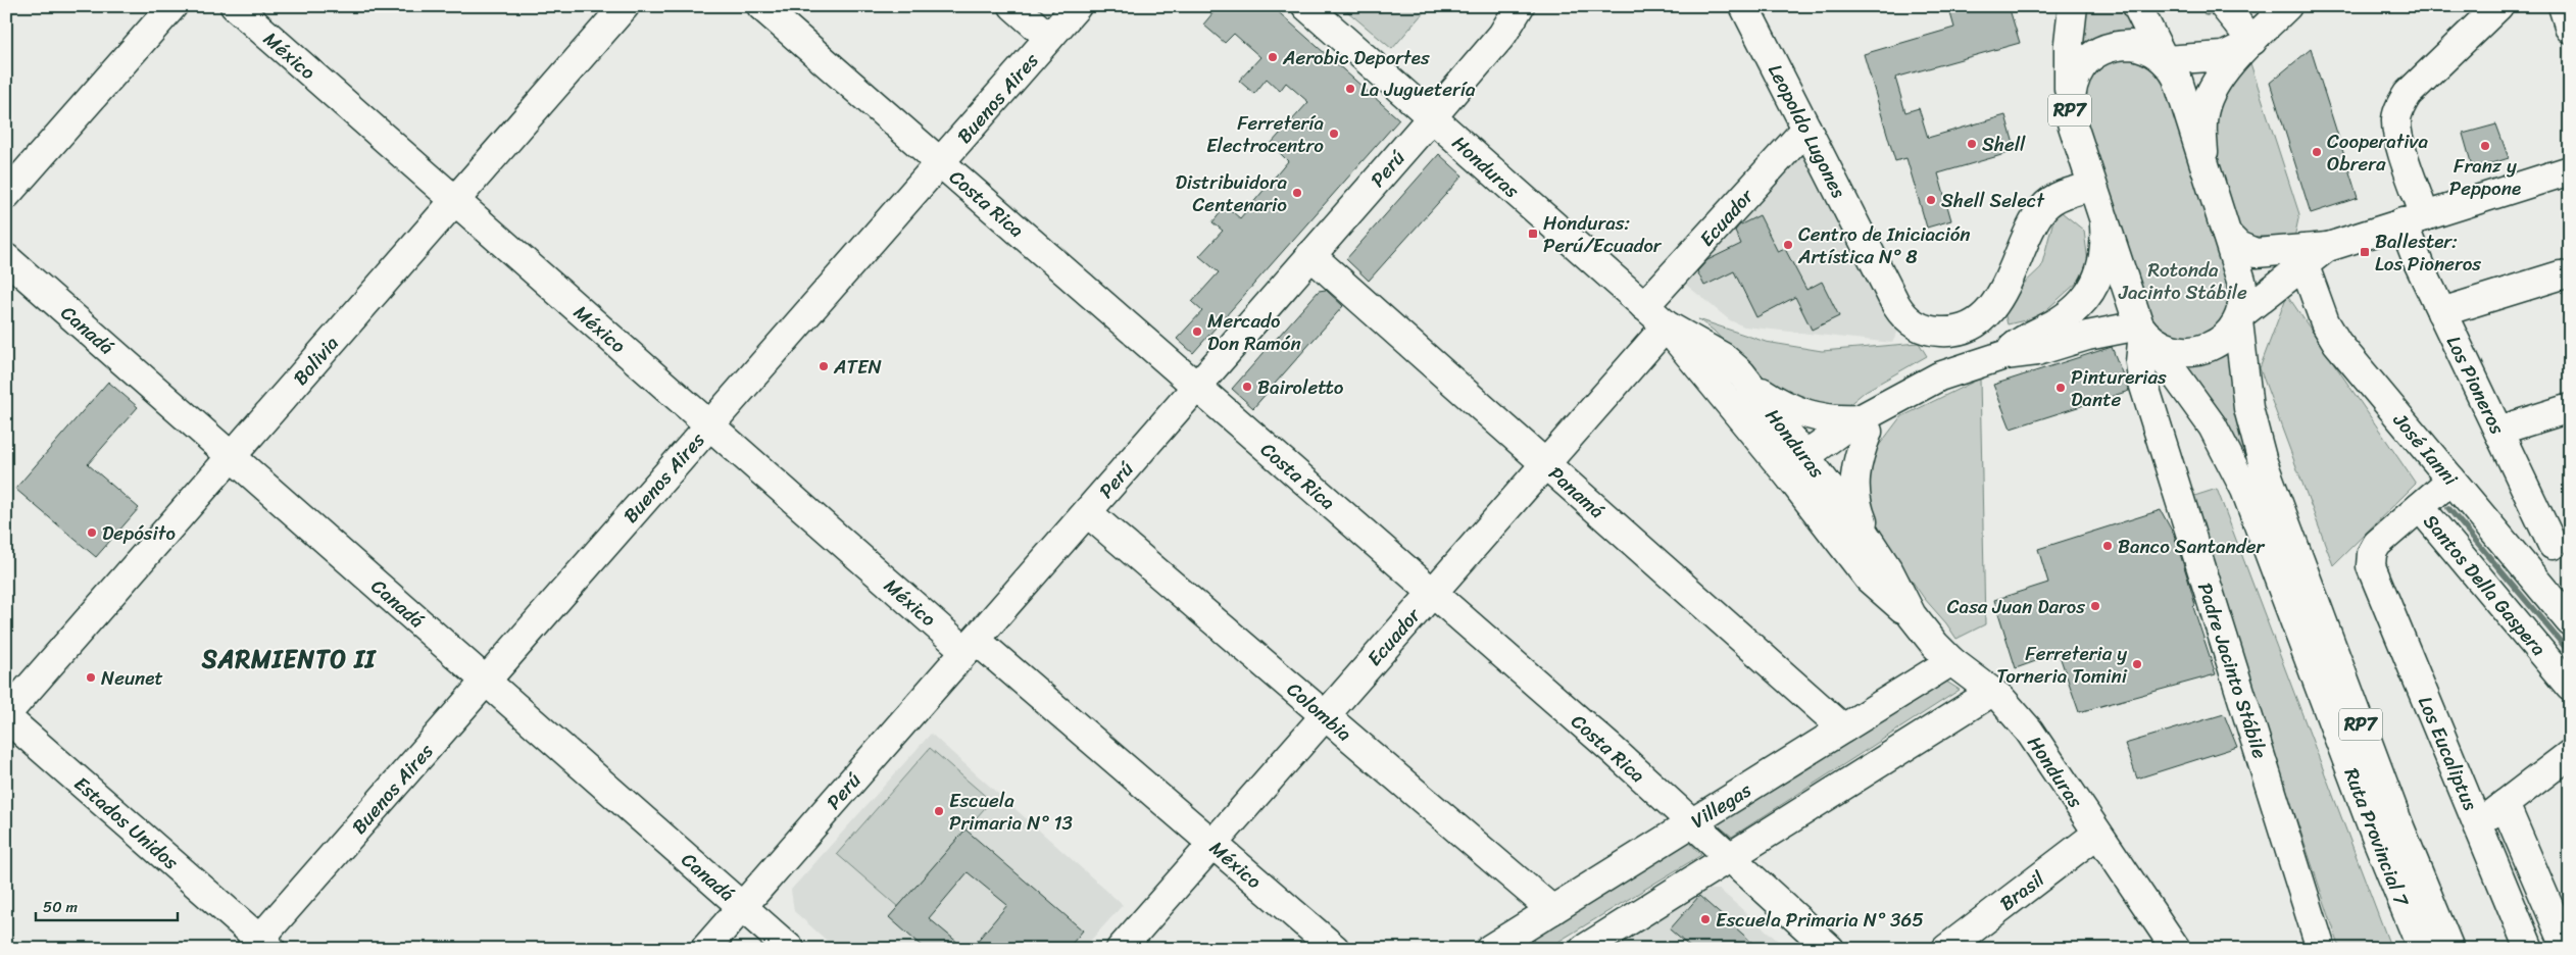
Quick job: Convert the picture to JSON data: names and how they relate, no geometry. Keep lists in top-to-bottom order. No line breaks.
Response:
{"streets":{"main road":["México","Buenos Aires","RP7","Leopoldo Lugones","Honduras","Perú","Costa Rica","Ecuador","Canadá","Bolivia","Los Pioneros","José Ianni","Panamá","Santos Della Gaspera","Padre Jacinto Stábile","Colombia","Los Eucaliptus","Villegas","Estados Unidos","Ruta Provincial 7","Brasil"]},"crossings":[["México","Buenos Aires"],["México","Perú"],["México","Ecuador"],["México","Bolivia"],["Buenos Aires","Costa Rica"],["Buenos Aires","Canadá"],["Buenos Aires","Estados Unidos"],["RP7","Leopoldo Lugones"],["RP7","Padre Jacinto Stábile"],["RP7","Ruta Provincial 7"],["Leopoldo Lugones","Ecuador"],["Honduras","Perú"],["Honduras","Ecuador"],["Honduras","Villegas"],["Honduras","Brasil"],["Perú","Costa Rica"],["Perú","Canadá"],["Perú","Panamá"],["Perú","Colombia"],["Costa Rica","Ecuador"],["Costa Rica","Villegas"],["Ecuador","Panamá"],["Ecuador","Colombia"],["Canadá","Bolivia"],["Bolivia","Estados Unidos"],["Panamá","Villegas"],["Santos Della Gaspera","Los Eucaliptus"],["Padre Jacinto Stábile","Ruta Provincial 7"],["Colombia","Villegas"]],"districts":["SARMIENTO II"],"parks":["Rotonda Jacinto Stábile"],"places":{"other":["Aerobic Deportes","La Juguetería","Ferretería Electrocentro","Shell","Franz y Peppone","Cooperativa Obrera","Distribuidora Centenario","Shell Select","Centro de Iniciación Artística N° 8","Mercado Don Ramón","ATEN","Bairoletto","Pinturerias Dante","Depósito","Banco Santander","Casa Juan Daros","Ferreteria y Torneria Tomini","Neunet","Escuela Primaria N° 13","Escuela Primaria N° 365"],"transit":["Honduras: Perú/Ecuador","Ballester: Los Pioneros"]},"scale_bar":"50 m"}
